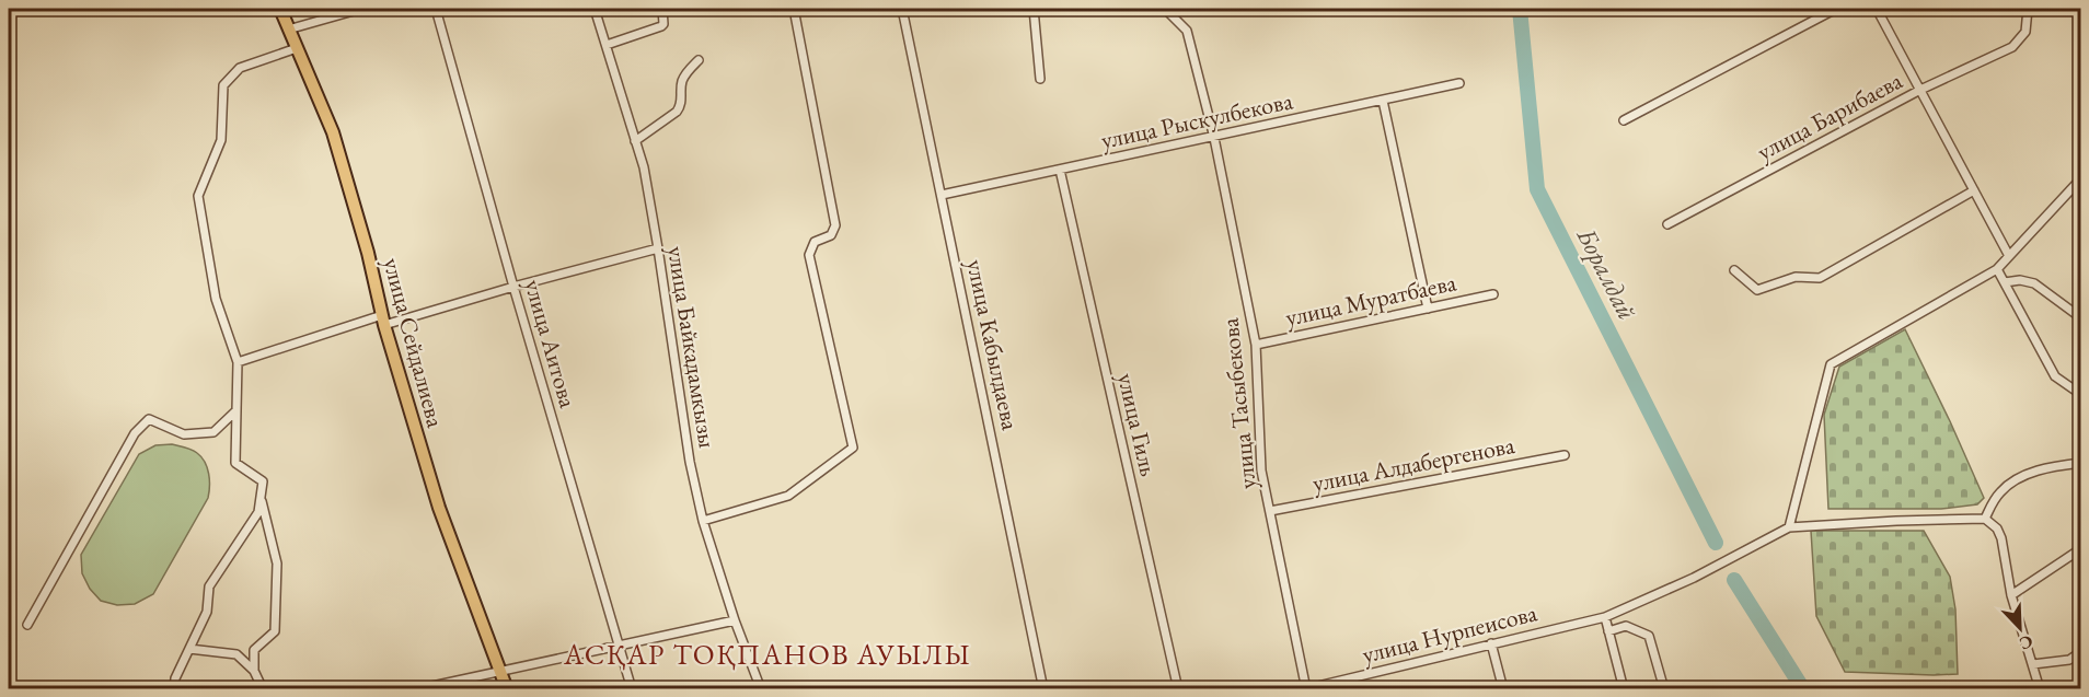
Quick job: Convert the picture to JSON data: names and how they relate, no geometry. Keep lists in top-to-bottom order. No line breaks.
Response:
{"streets":{"main road":["улица Сейдалиева"],"street":["улица Барибаева","улица Рыскулбекова","улица Муратбаева","улица Аитова","улица Кабылдаева","улица Байкадамкызы","улица Тасыбекова","улица Гиль","улица Алдабергенова","улица Нурпеисова"]},"crossings":[["улица Рыскулбекова","улица Кабылдаева"],["улица Рыскулбекова","улица Тасыбекова"],["улица Рыскулбекова","улица Гиль"],["улица Муратбаева","улица Тасыбекова"],["улица Тасыбекова","улица Алдабергенова"],["улица Тасыбекова","улица Нурпеисова"]],"districts":["АСҚАР ТОҚПАНОВ АУЫЛЫ"],"water":["Боралдай"],"north":"bottom right"}
